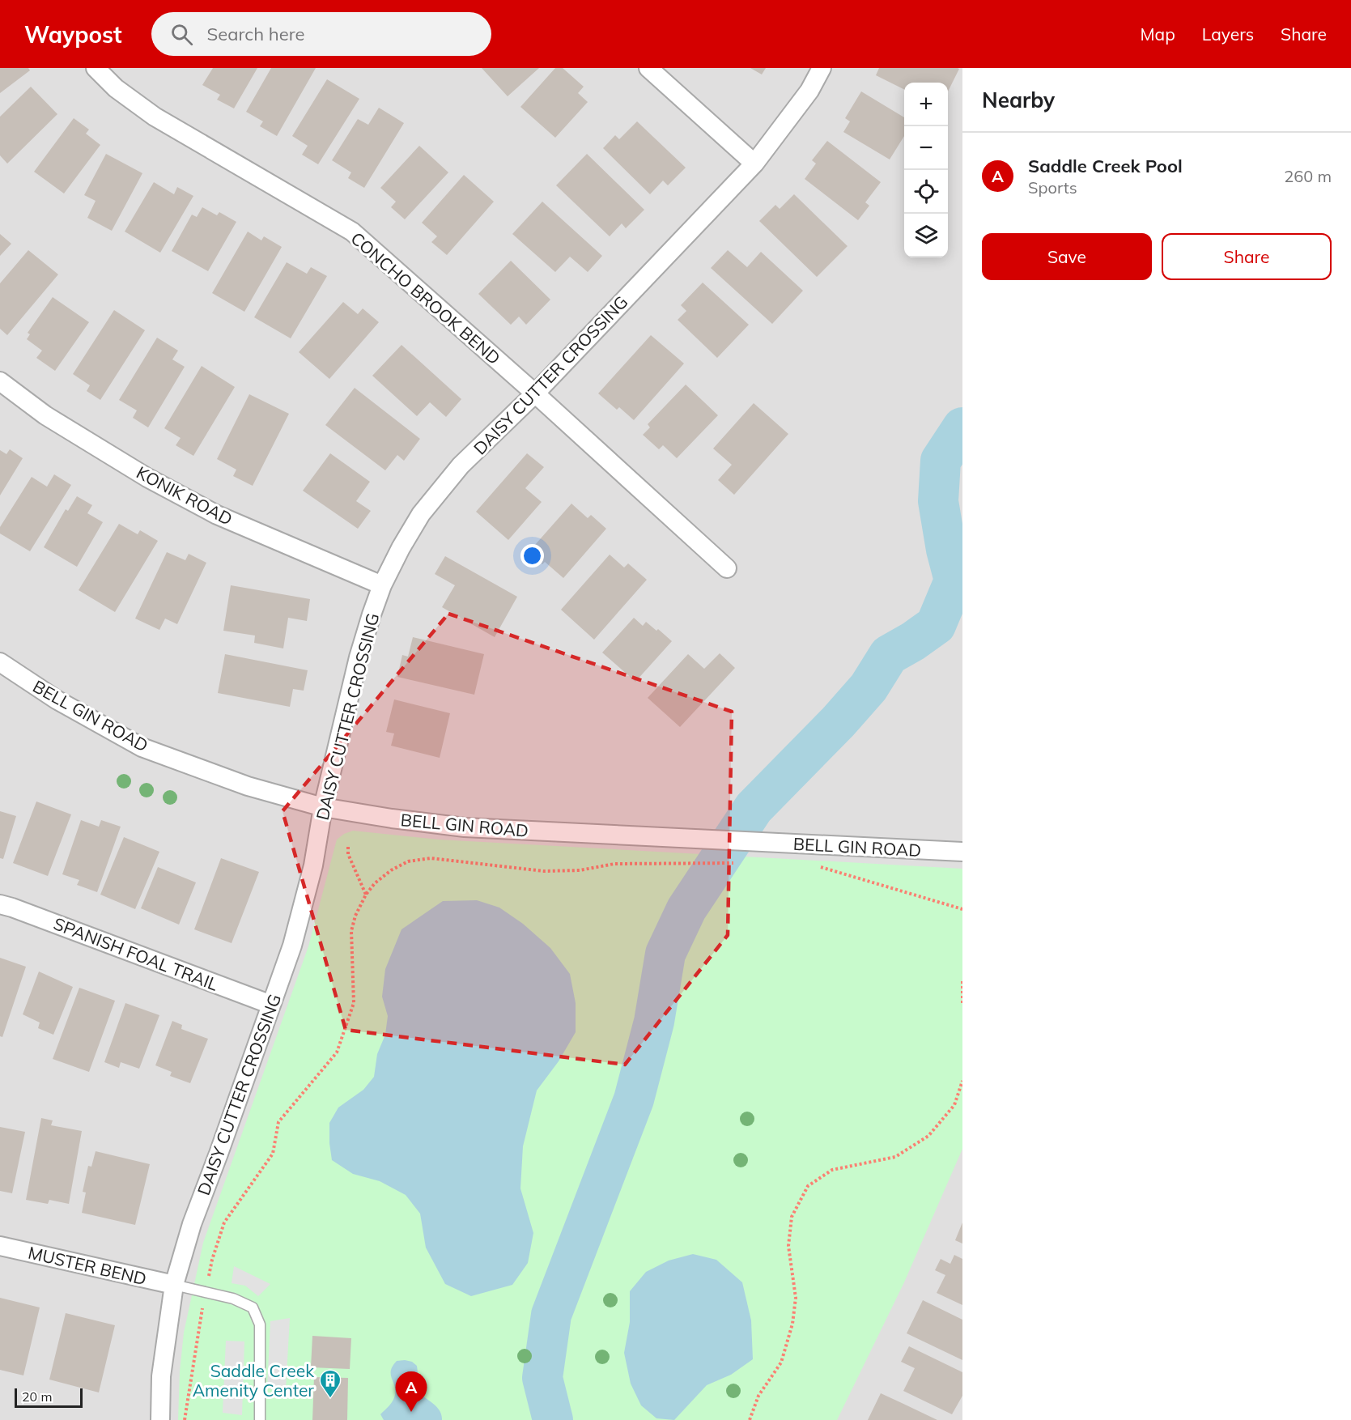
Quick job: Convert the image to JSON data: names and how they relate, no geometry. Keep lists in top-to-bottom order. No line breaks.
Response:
{"streets":{"street":["CONCHO BROOK BEND","DAISY CUTTER CROSSING","KONIK ROAD","BELL GIN ROAD","SPANISH FOAL TRAIL","MUSTER BEND"]},"crossings":[["CONCHO BROOK BEND","DAISY CUTTER CROSSING"],["DAISY CUTTER CROSSING","KONIK ROAD"],["DAISY CUTTER CROSSING","BELL GIN ROAD"],["DAISY CUTTER CROSSING","SPANISH FOAL TRAIL"],["DAISY CUTTER CROSSING","MUSTER BEND"]],"places":{"building":["Saddle Creek Amenity Center"]},"scale_bar":"20 m","page":{"header":"Waypost","search":"Search here","nav":["Map","Layers","Share"],"heading":"Nearby","map_buttons":["+","−"],"list":[{"mark":"A","name":"Saddle Creek Pool","note":"Sports","value":"260 m"}],"buttons":["Save","Share"],"pins":"A","scale":"20 m"}}
